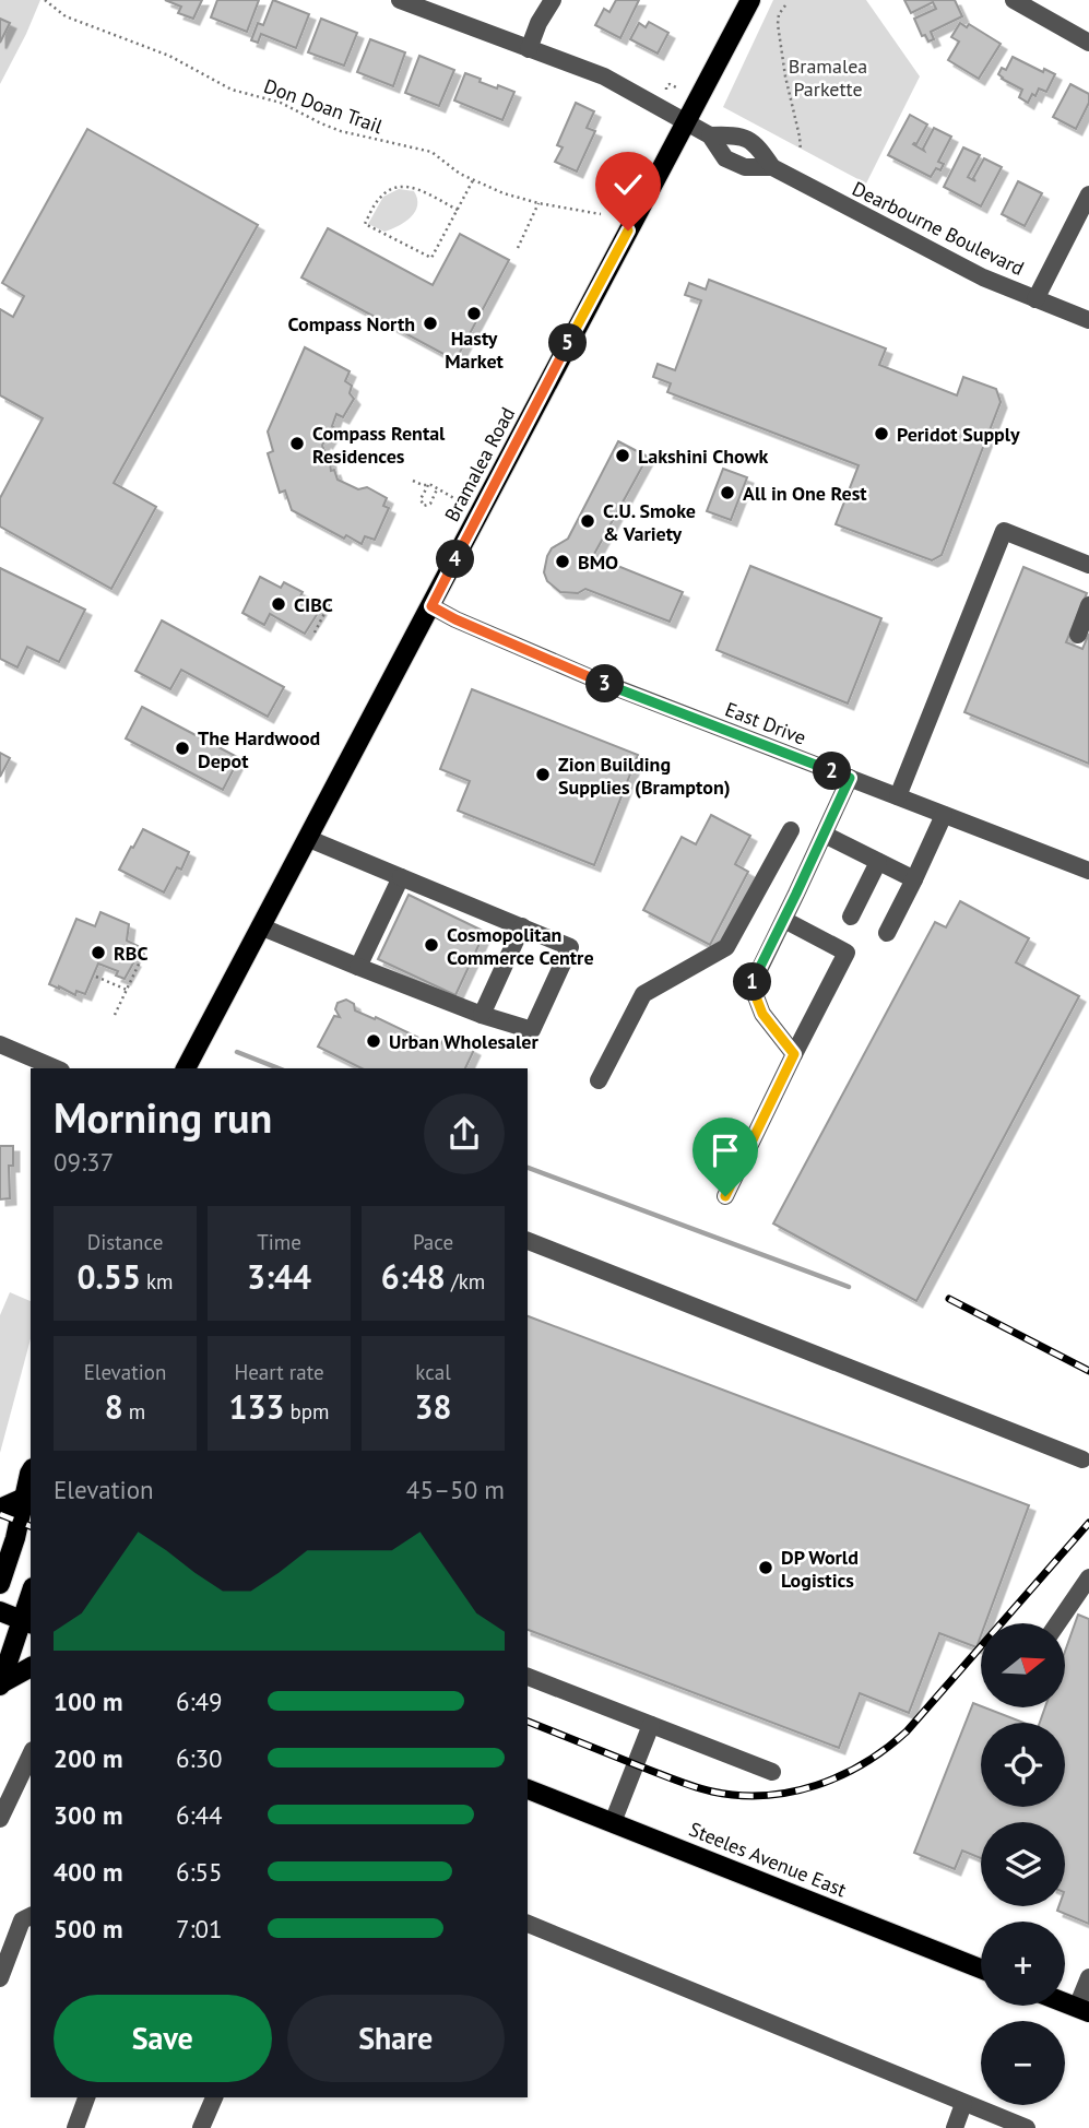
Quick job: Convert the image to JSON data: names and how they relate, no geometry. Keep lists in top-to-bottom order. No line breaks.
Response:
{"streets":{"main road":["Bramalea Road","Steeles Avenue East"],"street":["Dearbourne Boulevard","East Drive"],"path":["Don Doan Trail"]},"crossings":[["Dearbourne Boulevard","Bramalea Road"],["Bramalea Road","East Drive"]],"parks":["Bramalea Parkette"],"places":["Hasty Market","Compass North","Peridot Supply","Compass Rental Residences","Lakshini Chowk","All in One Rest","C.U. Smoke & Variety","BMO","CIBC","The Hardwood Depot","Zion Building Supplies (Brampton)","Cosmopolitan Commerce Centre","RBC","Urban Wholesaler","DP World Logistics"],"north":"right","page":{"pins":["5","4","3","2","1"],"heading":["Morning run","09:37"],"stats":[["Distance","0.55 km"],["Time","3:44"],["Pace","6:48 /km"],["Elevation","8 m"],["Heart rate","133 bpm"],["kcal","38"]],"chart":["Elevation","45–50 m"],"map_buttons":["+","−"],"list":[{"name":"100 m","note":"6:49"},{"name":"200 m","note":"6:30"},{"name":"300 m","note":"6:44"},{"name":"400 m","note":"6:55"},{"name":"500 m","note":"7:01"}],"buttons":["Save","Share"]}}
